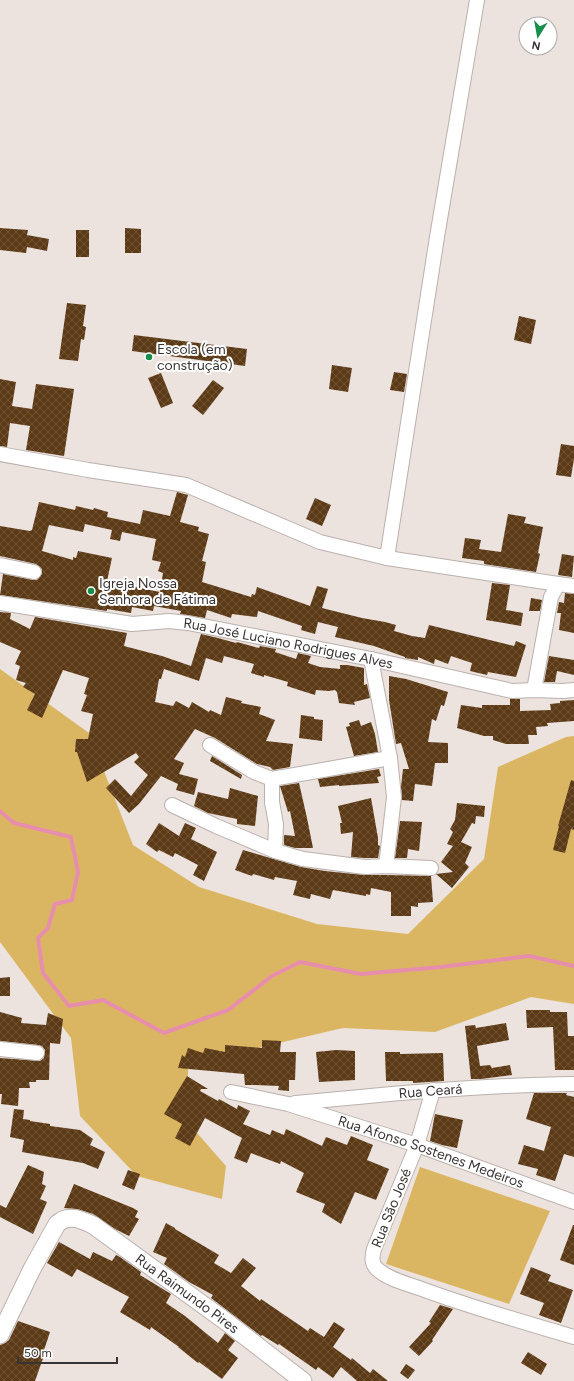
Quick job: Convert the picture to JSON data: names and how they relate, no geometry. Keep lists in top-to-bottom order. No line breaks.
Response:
{"streets":{"street":["Rua José Luciano Rodrigues Alves","Rua Ceará","Rua Afonso Sostenes Medeiros","Rua São José","Rua Raimundo Pires"]},"crossings":[["Rua Ceará","Rua Afonso Sostenes Medeiros"],["Rua Ceará","Rua São José"],["Rua Afonso Sostenes Medeiros","Rua São José"]],"places":["Escola (em construção)","Igreja Nossa Senhora de Fátima"],"scale_bar":"50 m","north":"bottom"}
